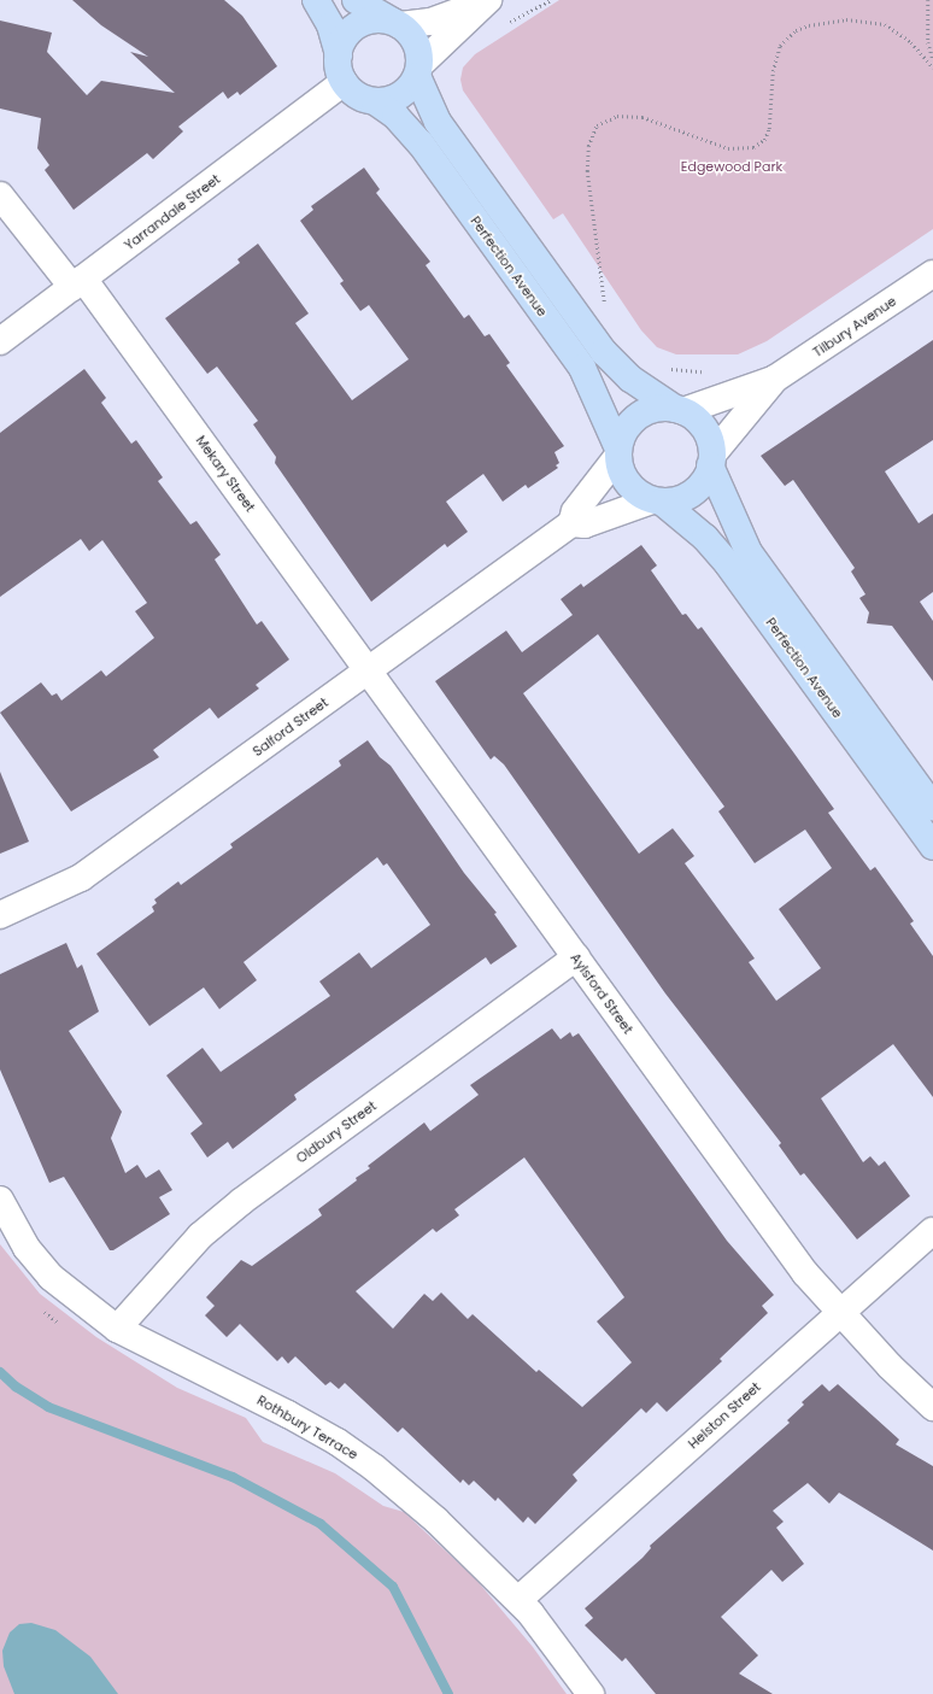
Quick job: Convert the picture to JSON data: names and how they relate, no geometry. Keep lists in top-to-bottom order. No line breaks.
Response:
{"streets":{"main road":["Perfection Avenue"],"street":["Yarrandale Street","Tilbury Avenue","Mekary Street","Salford Street","Aylsford Street","Oldbury Street","Helston Street","Rothbury Terrace"]},"crossings":[["Yarrandale Street","Perfection Avenue"],["Yarrandale Street","Mekary Street"],["Perfection Avenue","Tilbury Avenue"],["Perfection Avenue","Salford Street"],["Tilbury Avenue","Salford Street"],["Mekary Street","Salford Street"],["Mekary Street","Aylsford Street"],["Salford Street","Aylsford Street"],["Aylsford Street","Oldbury Street"],["Aylsford Street","Helston Street"],["Oldbury Street","Rothbury Terrace"],["Helston Street","Rothbury Terrace"]],"parks":["Edgewood Park"]}
